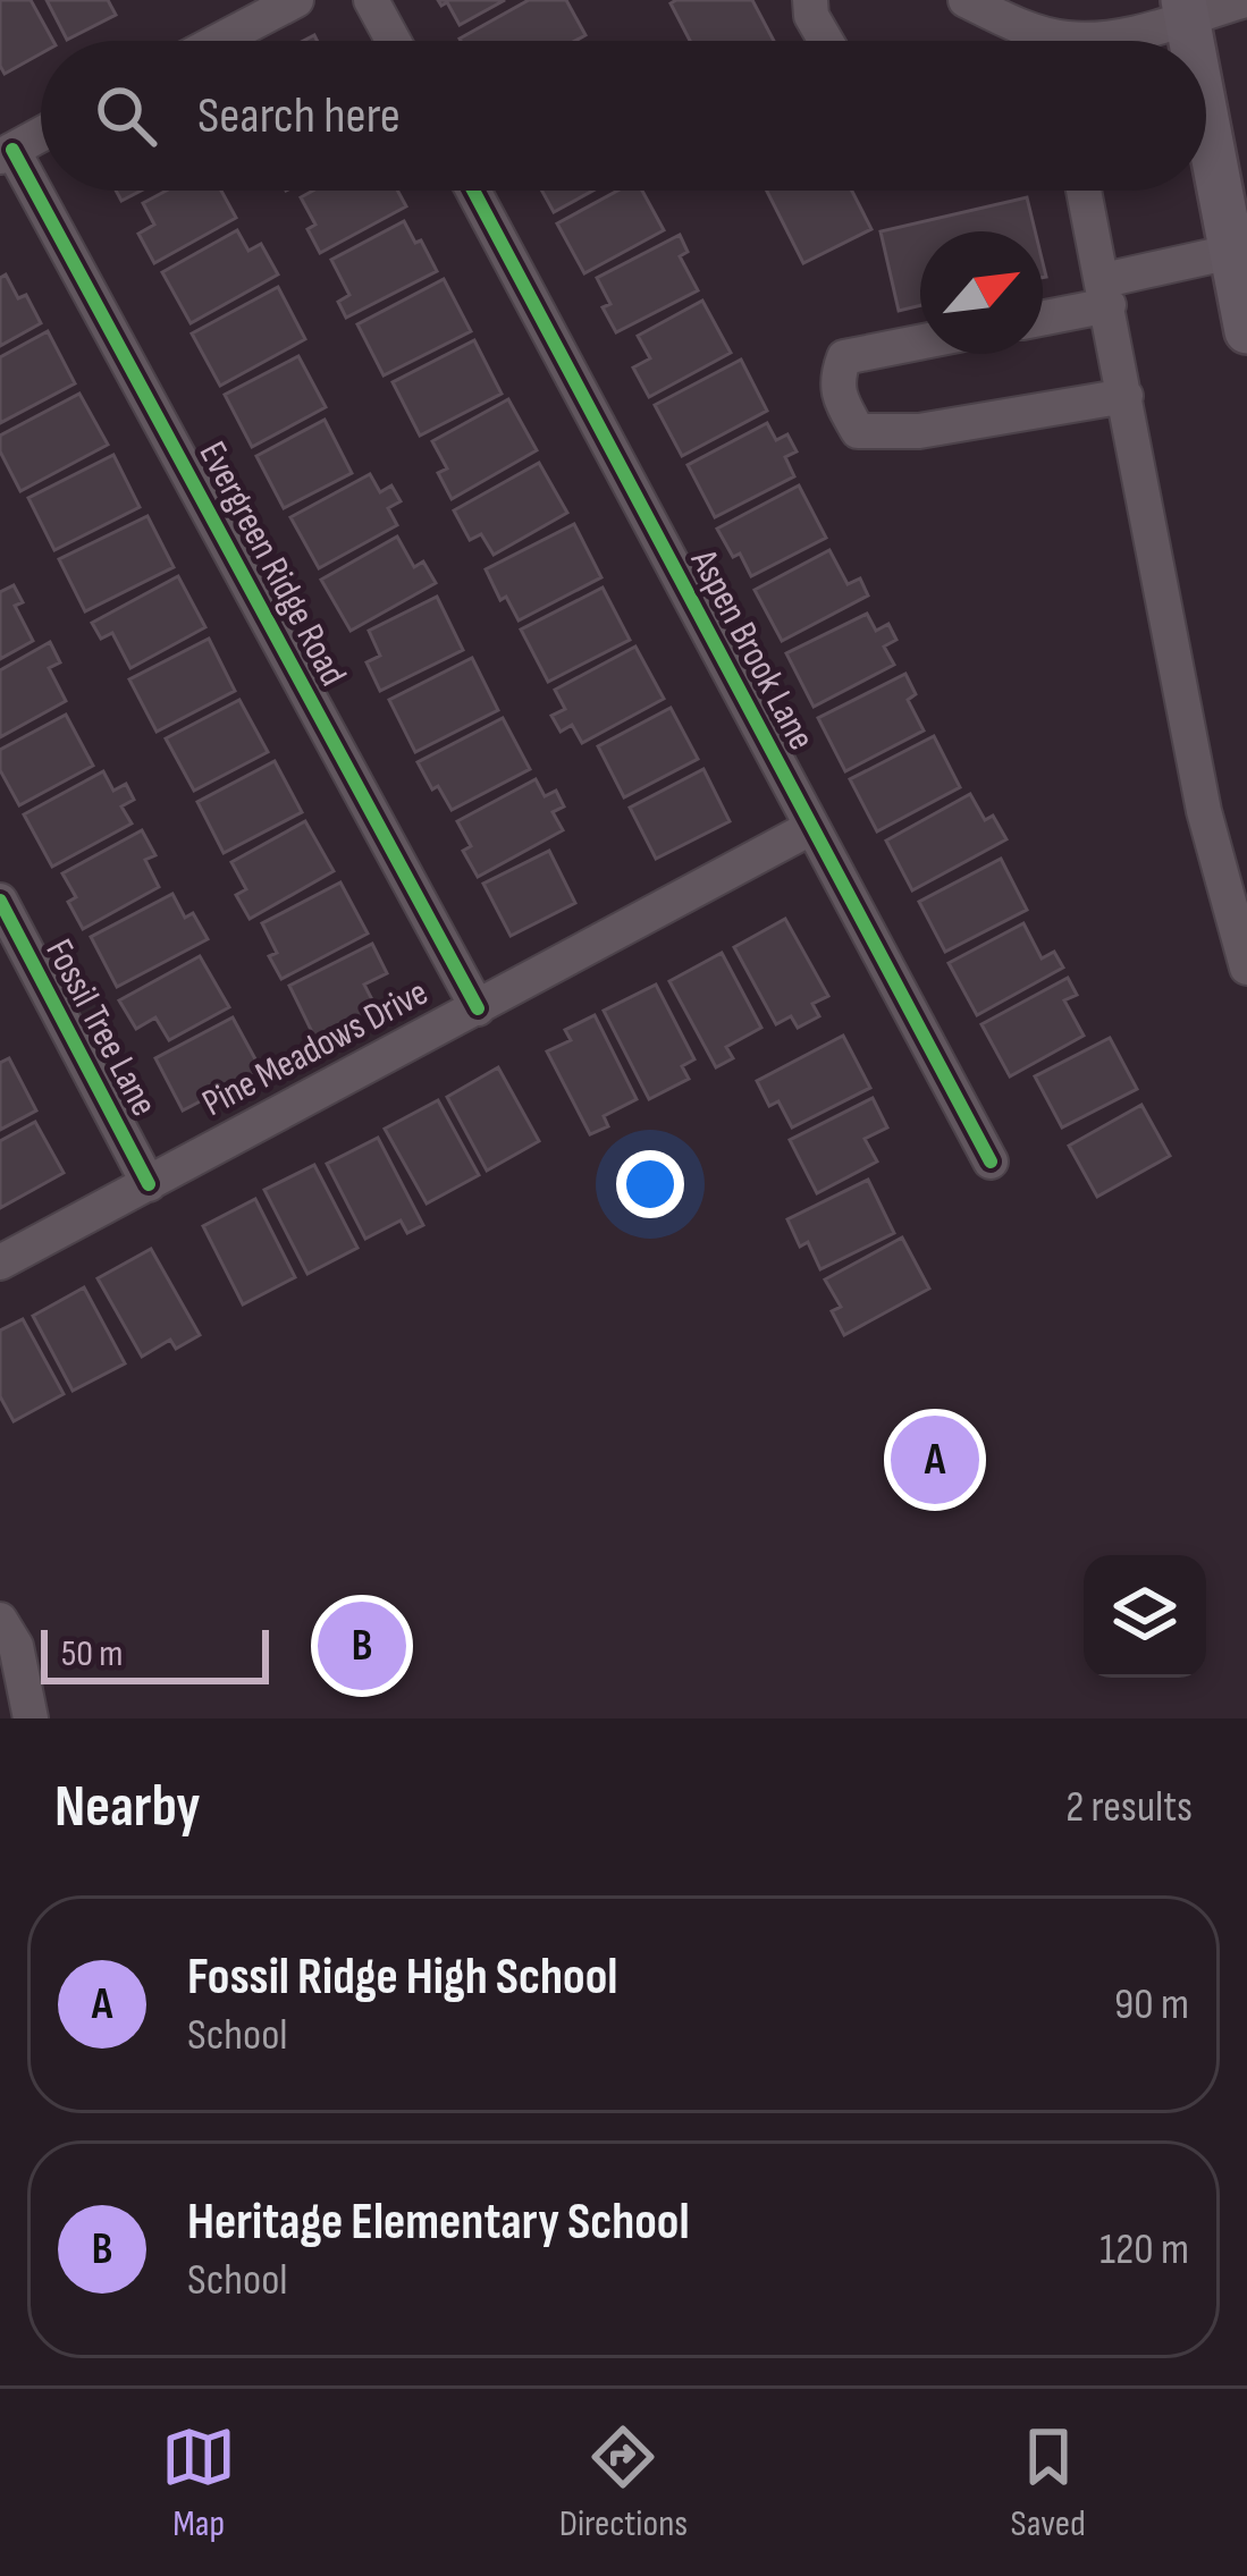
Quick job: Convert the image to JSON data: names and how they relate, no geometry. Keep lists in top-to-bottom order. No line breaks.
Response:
{"streets":{"street":["Evergreen Ridge Road","Aspen Brook Lane","Fossil Tree Lane","Pine Meadows Drive"]},"crossings":[["Evergreen Ridge Road","Pine Meadows Drive"],["Aspen Brook Lane","Pine Meadows Drive"],["Fossil Tree Lane","Pine Meadows Drive"]],"scale_bar":"50 m","north":"top right","page":{"search":"Search here","pins":["A","B"],"scale":"50 m","heading":["Nearby","2 results"],"list":[{"mark":"A","name":"Fossil Ridge High School","note":"School","value":"90 m"},{"mark":"B","name":"Heritage Elementary School","note":"School","value":"120 m"}],"nav":["Map","Directions","Saved"]}}
